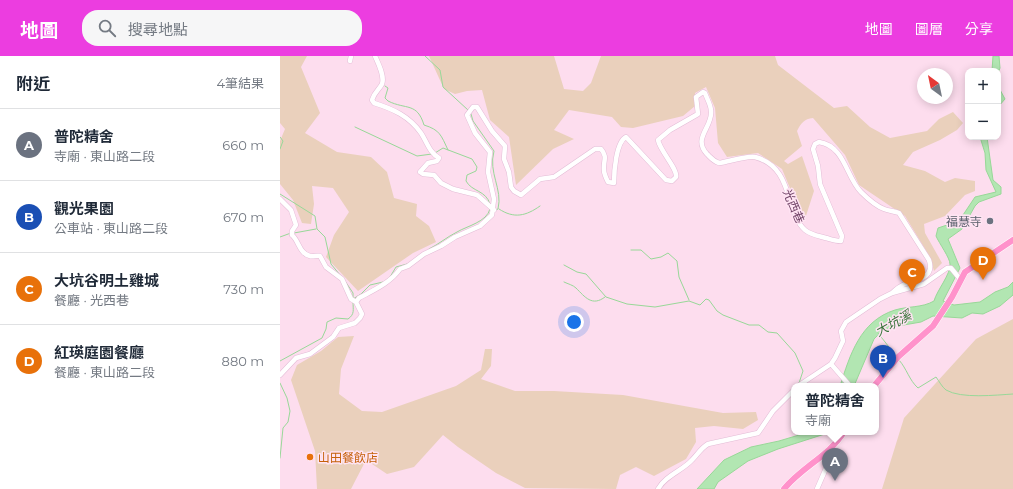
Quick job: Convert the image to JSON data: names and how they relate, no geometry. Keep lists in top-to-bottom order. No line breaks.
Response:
{"streets":{"street":["光西巷"]},"water":["大坑溪"],"places":["福慧寺","山田餐飲店"],"north":"top left","page":{"header":"地圖","search":"搜尋地點","nav":["地圖","圖層","分享"],"heading":["附近","4筆結果"],"map_buttons":["+","−"],"list":[{"mark":"A","name":"普陀精舍","note":"寺廟 · 東山路二段","value":"660 m"},{"mark":"B","name":"觀光果園","note":"公車站 · 東山路二段","value":"670 m"},{"mark":"C","name":"大坑谷明土雞城","note":"餐廳 · 光西巷","value":"730 m"},{"mark":"D","name":"紅瑛庭園餐廳","note":"餐廳 · 東山路二段","value":"880 m"}],"pins":["D","C","B","A"],"popup":["普陀精舍","寺廟"]}}
